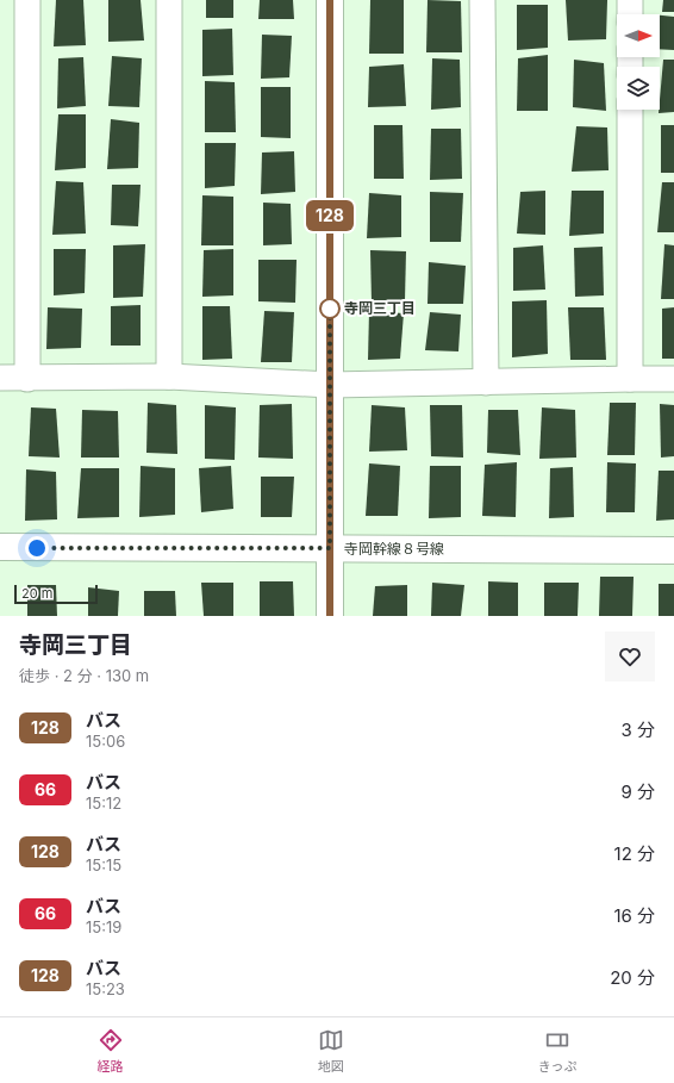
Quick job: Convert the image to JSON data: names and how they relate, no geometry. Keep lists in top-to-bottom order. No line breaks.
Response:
{"streets":{"street":["寺岡幹線８号線"]},"places":["寺岡三丁目"],"lines":["bus line 128"],"scale_bar":"20 m","north":"right","page":{"on_map":"128","scale":"20 m","heading":["寺岡三丁目","徒歩 · 2 分 · 130 m"],"list":[{"mark":"128","name":"バス","note":"15:06","value":"3 分"},{"mark":"66","name":"バス","note":"15:12","value":"9 分"},{"mark":"128","name":"バス","note":"15:15","value":"12 分"},{"mark":"66","name":"バス","note":"15:19","value":"16 分"},{"mark":"128","name":"バス","note":"15:23","value":"20 分"}],"tabs":["経路","地図","きっぷ"]}}
